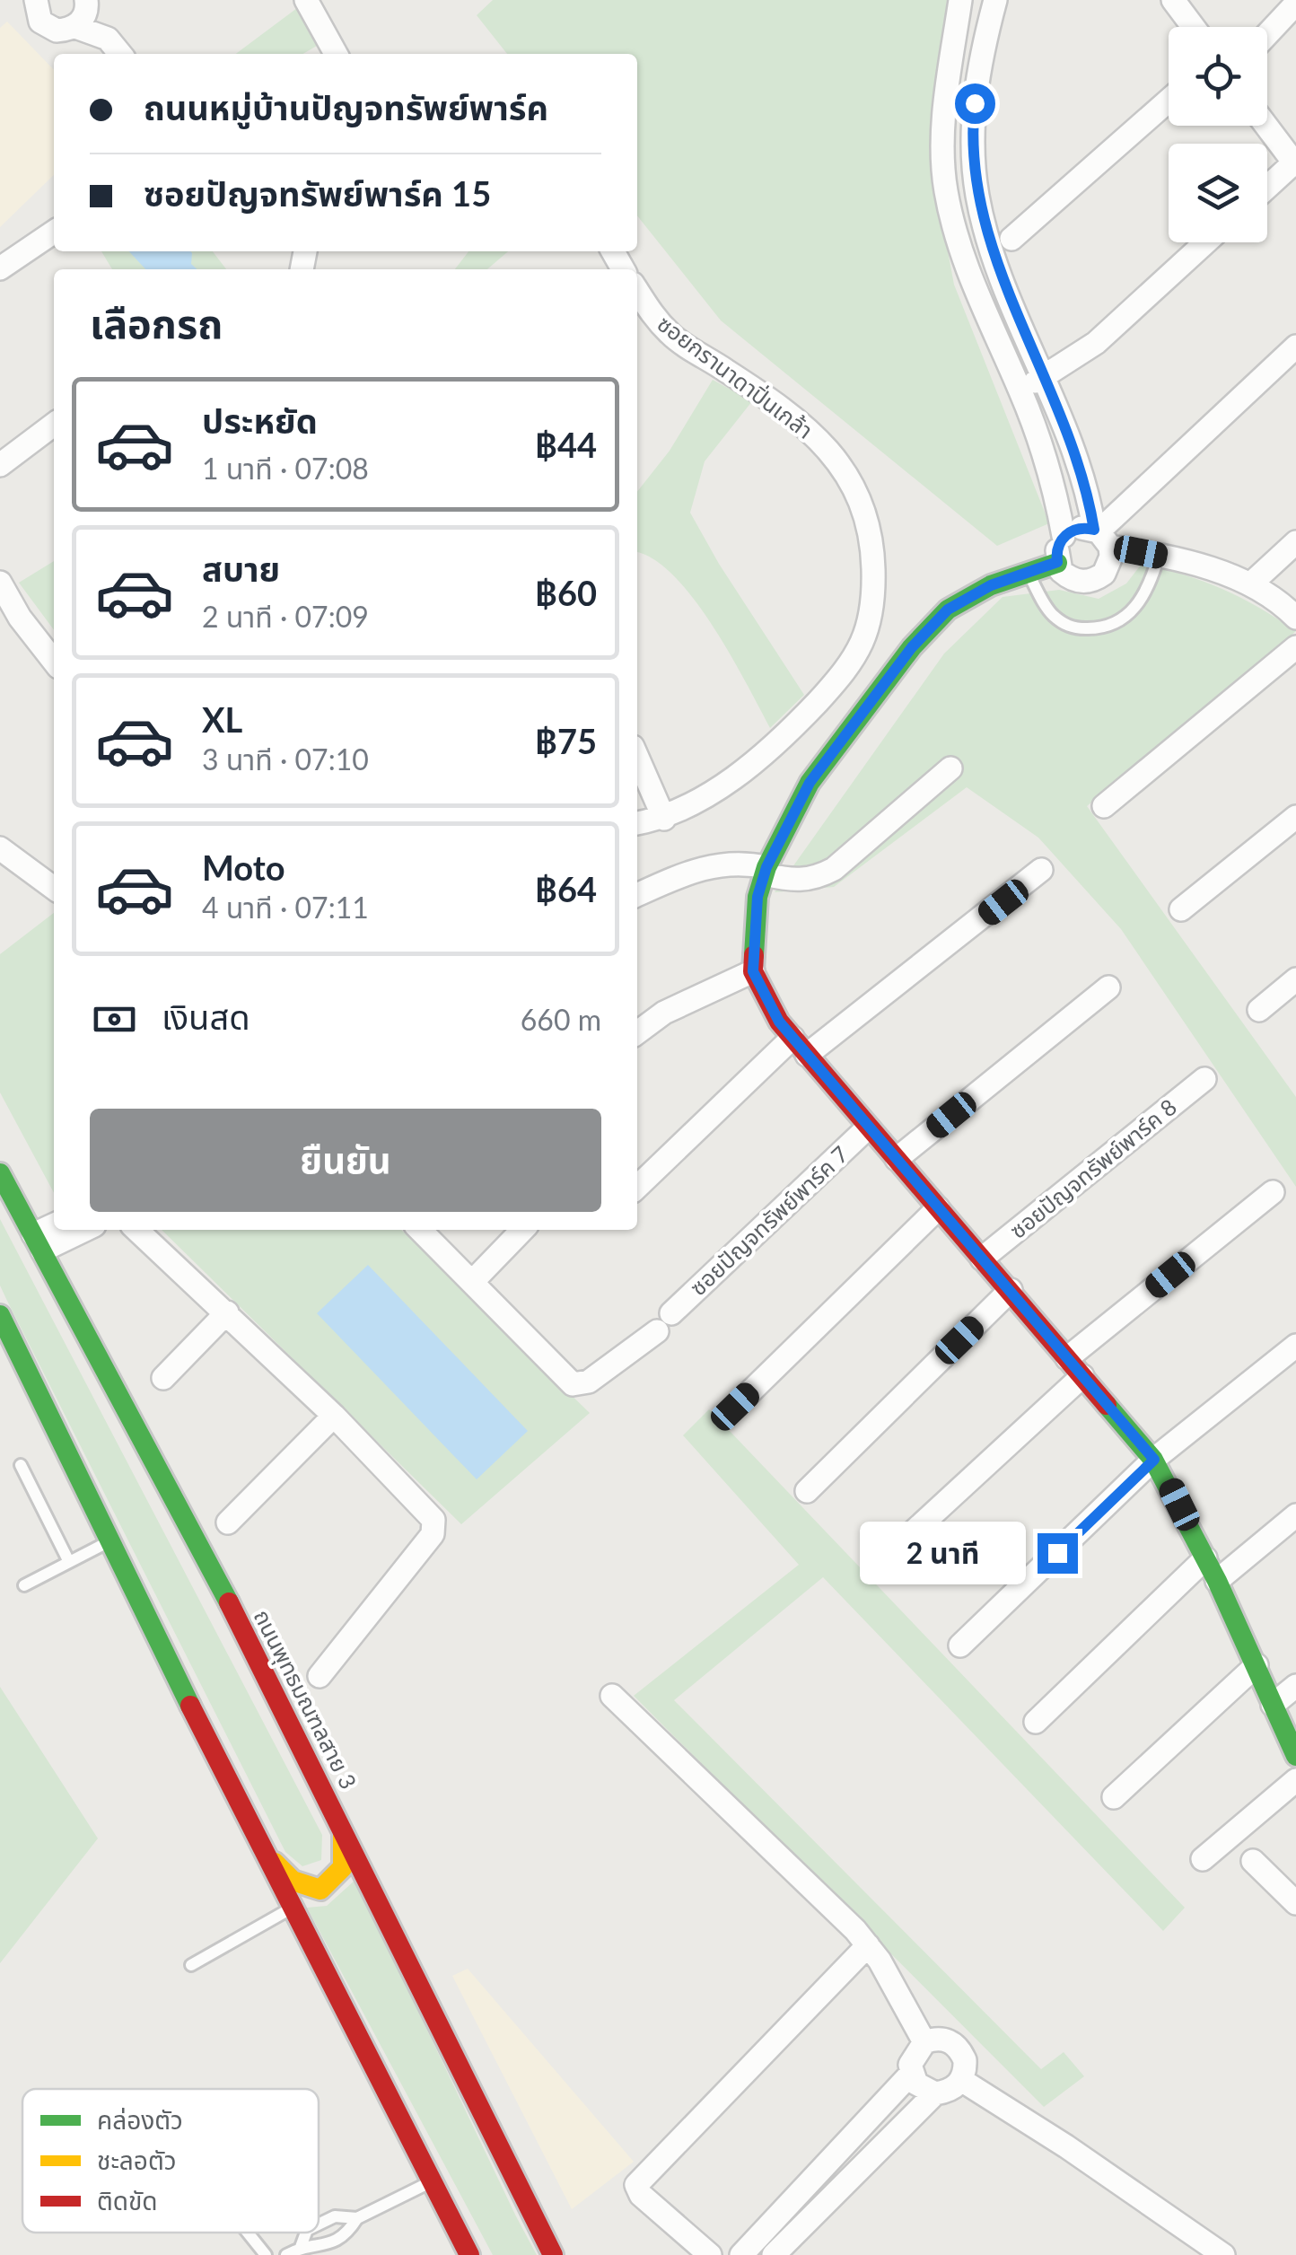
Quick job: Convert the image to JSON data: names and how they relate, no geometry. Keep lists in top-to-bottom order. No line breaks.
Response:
{"streets":{"main road":["ถนนพุทธมณฑลสาย 3"],"street":["ซอยกรานาดาปิ่นเกล้า","ซอยปัญจทรัพย์พาร์ค 8","ซอยปัญจทรัพย์พาร์ค 7"]},"legend":["คล่องตัว","ชะลอตัว","ติดขัด"],"page":{"banner":["ถนนหมู่บ้านปัญจทรัพย์พาร์ค","ซอยปัญจทรัพย์พาร์ค 15"],"heading":"เลือกรถ","list":[{"name":"ประหยัด","note":"1 นาที · 07:08","value":"฿44"},{"name":"สบาย","note":"2 นาที · 07:09","value":"฿60"},{"name":"XL","note":"3 นาที · 07:10","value":"฿75"},{"name":"Moto","note":"4 นาที · 07:11","value":"฿64"}],"pay":["เงินสด","660 m"],"buttons":"ยืนยัน","bubble":"2 นาที"}}
